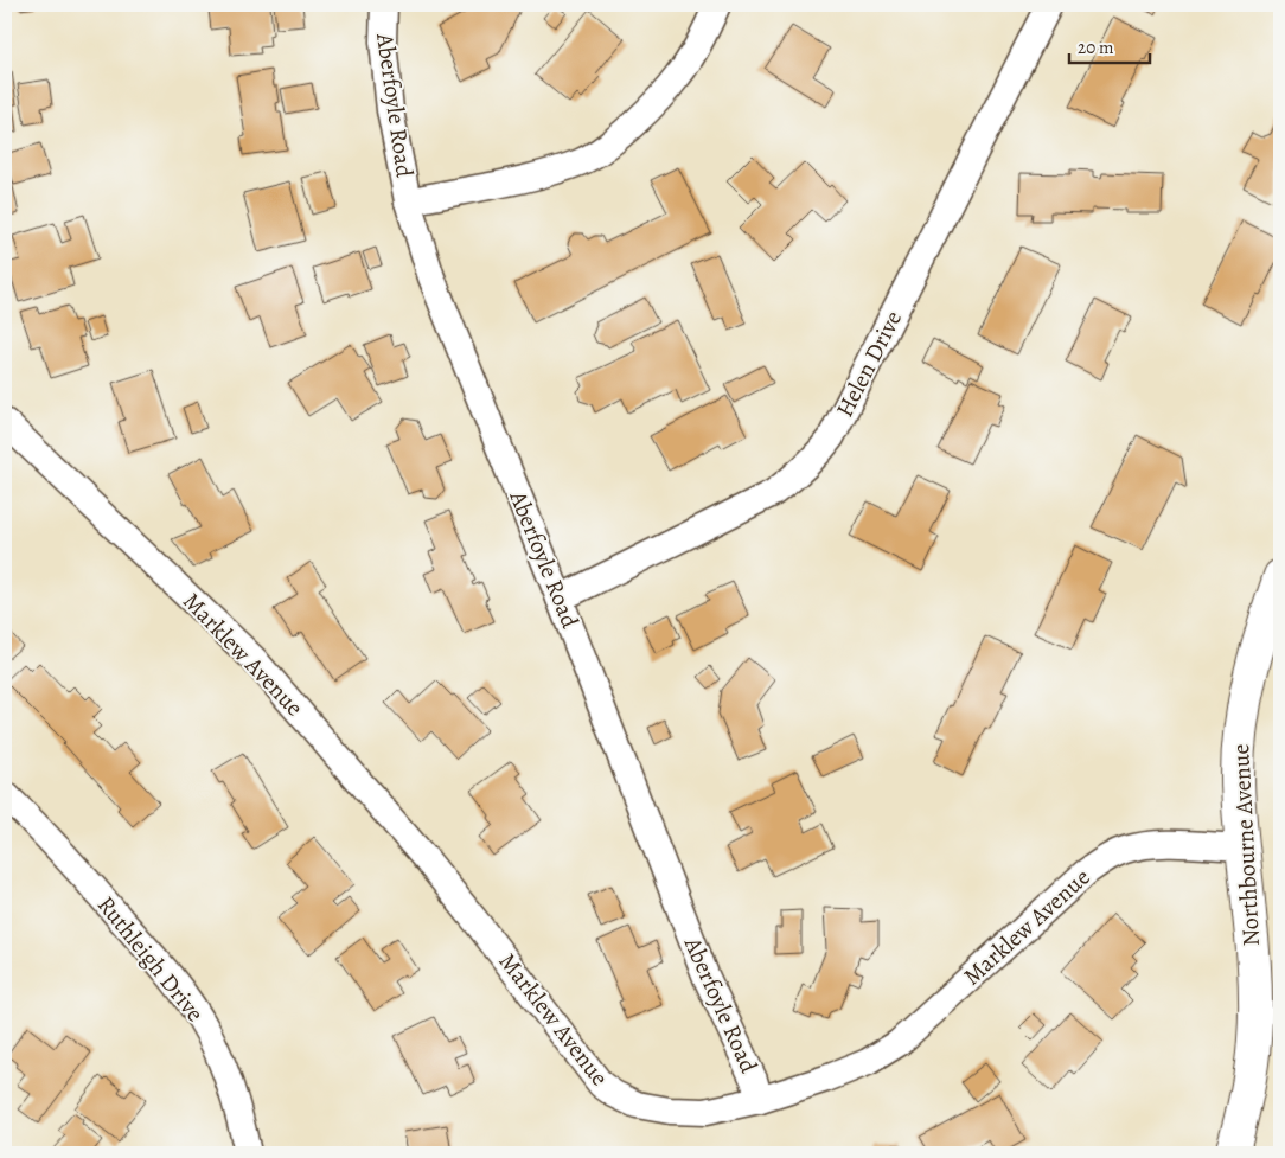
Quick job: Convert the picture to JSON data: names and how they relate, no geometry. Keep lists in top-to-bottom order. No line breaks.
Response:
{"streets":{"street":["Aberfoyle Road","Helen Drive","Marklew Avenue","Northbourne Avenue","Ruthleigh Drive"]},"crossings":[["Aberfoyle Road","Helen Drive"],["Aberfoyle Road","Marklew Avenue"],["Marklew Avenue","Northbourne Avenue"]],"scale_bar":"20 m"}
